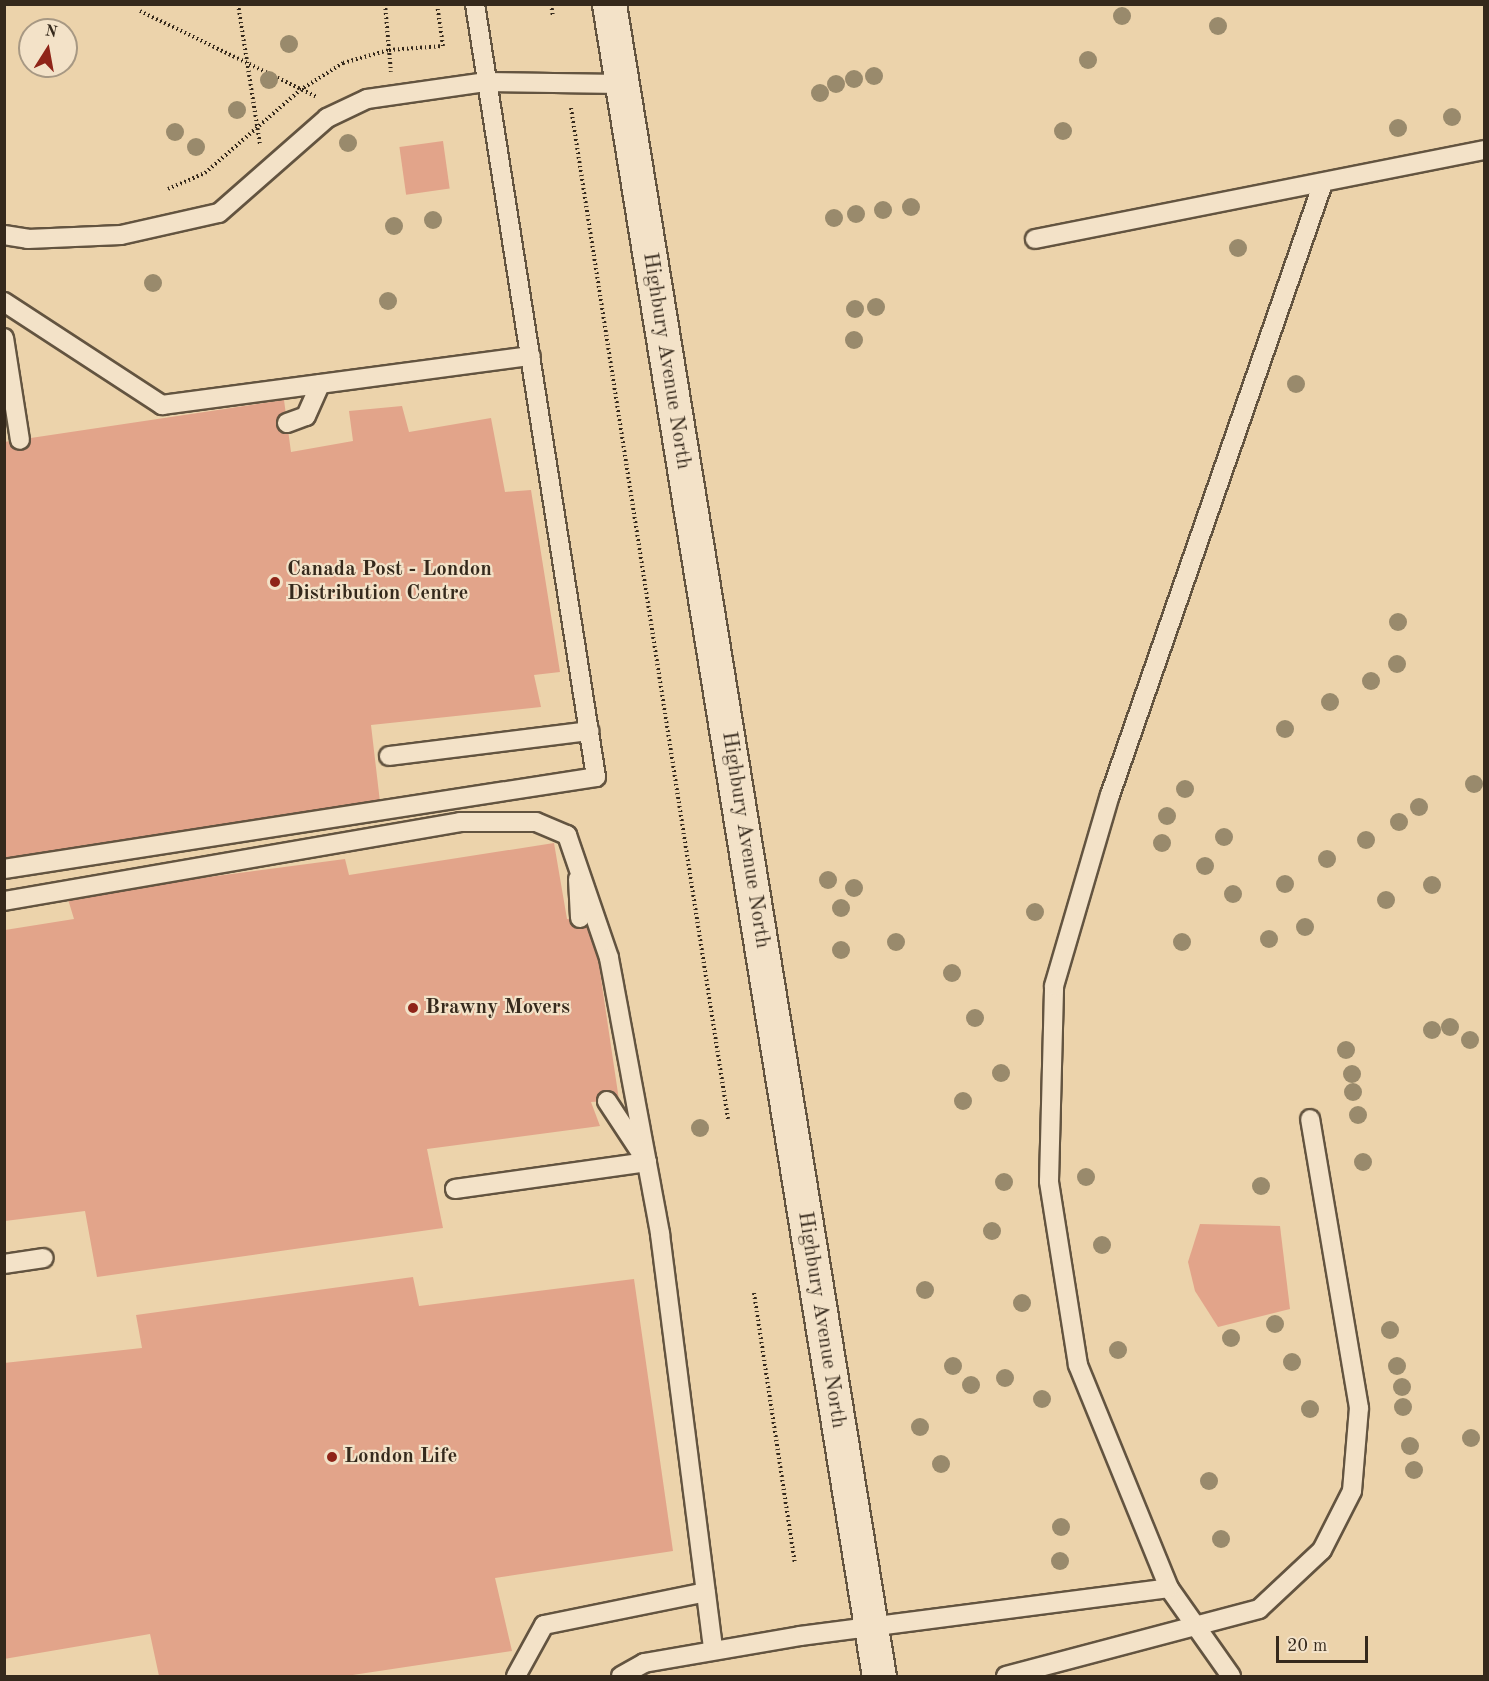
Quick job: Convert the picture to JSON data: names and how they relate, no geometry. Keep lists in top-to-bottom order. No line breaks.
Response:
{"streets":{"main road":["Highbury Avenue North"]},"places":["Canada Post - London Distribution Centre","Brawny Movers","London Life"],"scale_bar":"20 m","north":"top"}
